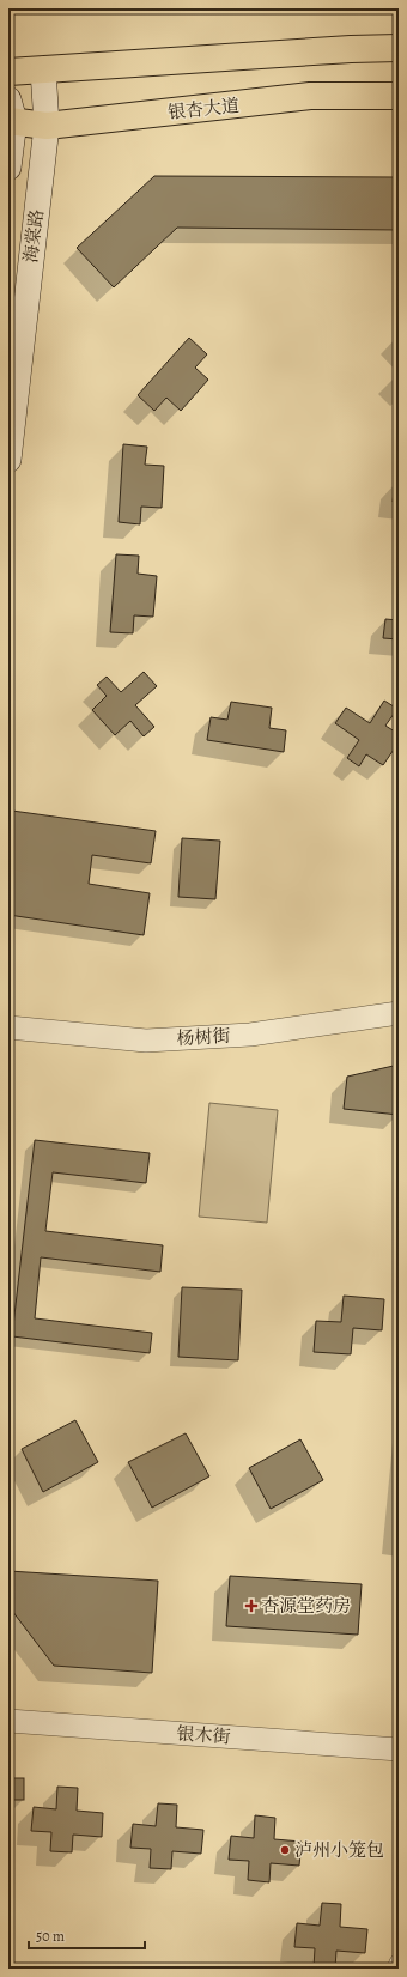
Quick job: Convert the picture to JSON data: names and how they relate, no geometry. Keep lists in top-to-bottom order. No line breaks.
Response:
{"streets":{"main road":["银杏大道","海棠路"],"street":["杨树街","银木街"]},"crossings":[["银杏大道","海棠路"]],"places":{"health":["杏源堂药房"],"other":["泸州小笼包"]},"scale_bar":"50 m"}
